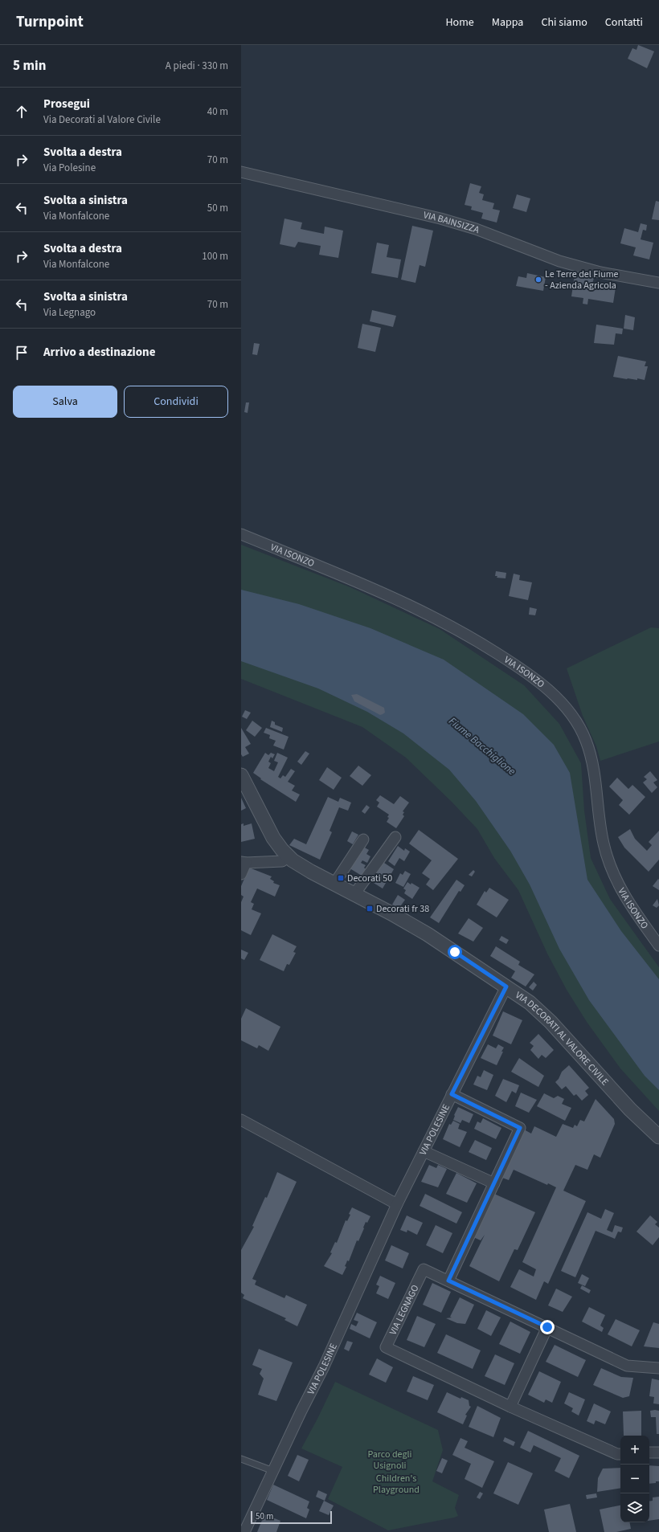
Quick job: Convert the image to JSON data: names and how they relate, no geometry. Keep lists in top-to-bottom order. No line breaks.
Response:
{"streets":{"street":["VIA BAINSIZZA","VIA ISONZO","VIA DECORATI AL VALORE CIVILE","VIA POLESINE","VIA LEGNAGO"]},"crossings":[["VIA DECORATI AL VALORE CIVILE","VIA POLESINE"]],"water":["Fiume Bacchiglione"],"parks":["Parco degli Usignoli","Children's Playground"],"places":{"other":["Le Terre del Fiume - Azienda Agricola"],"transit":["Decorati 50","Decorati fr 38"]},"scale_bar":"50 m","page":{"header":"Turnpoint","nav":["Home","Mappa","Chi siamo","Contatti"],"heading":["5 min","A piedi · 330 m"],"list":[["Prosegui","Via Decorati al Valore Civile","40 m"],["Svolta a destra","Via Polesine","70 m"],["Svolta a sinistra","Via Monfalcone","50 m"],["Svolta a destra","Via Monfalcone","100 m"],["Svolta a sinistra","Via Legnago","70 m"],"Arrivo a destinazione"],"buttons":["Salva","Condividi"],"map_buttons":["+","−"],"scale":"50 m"}}
